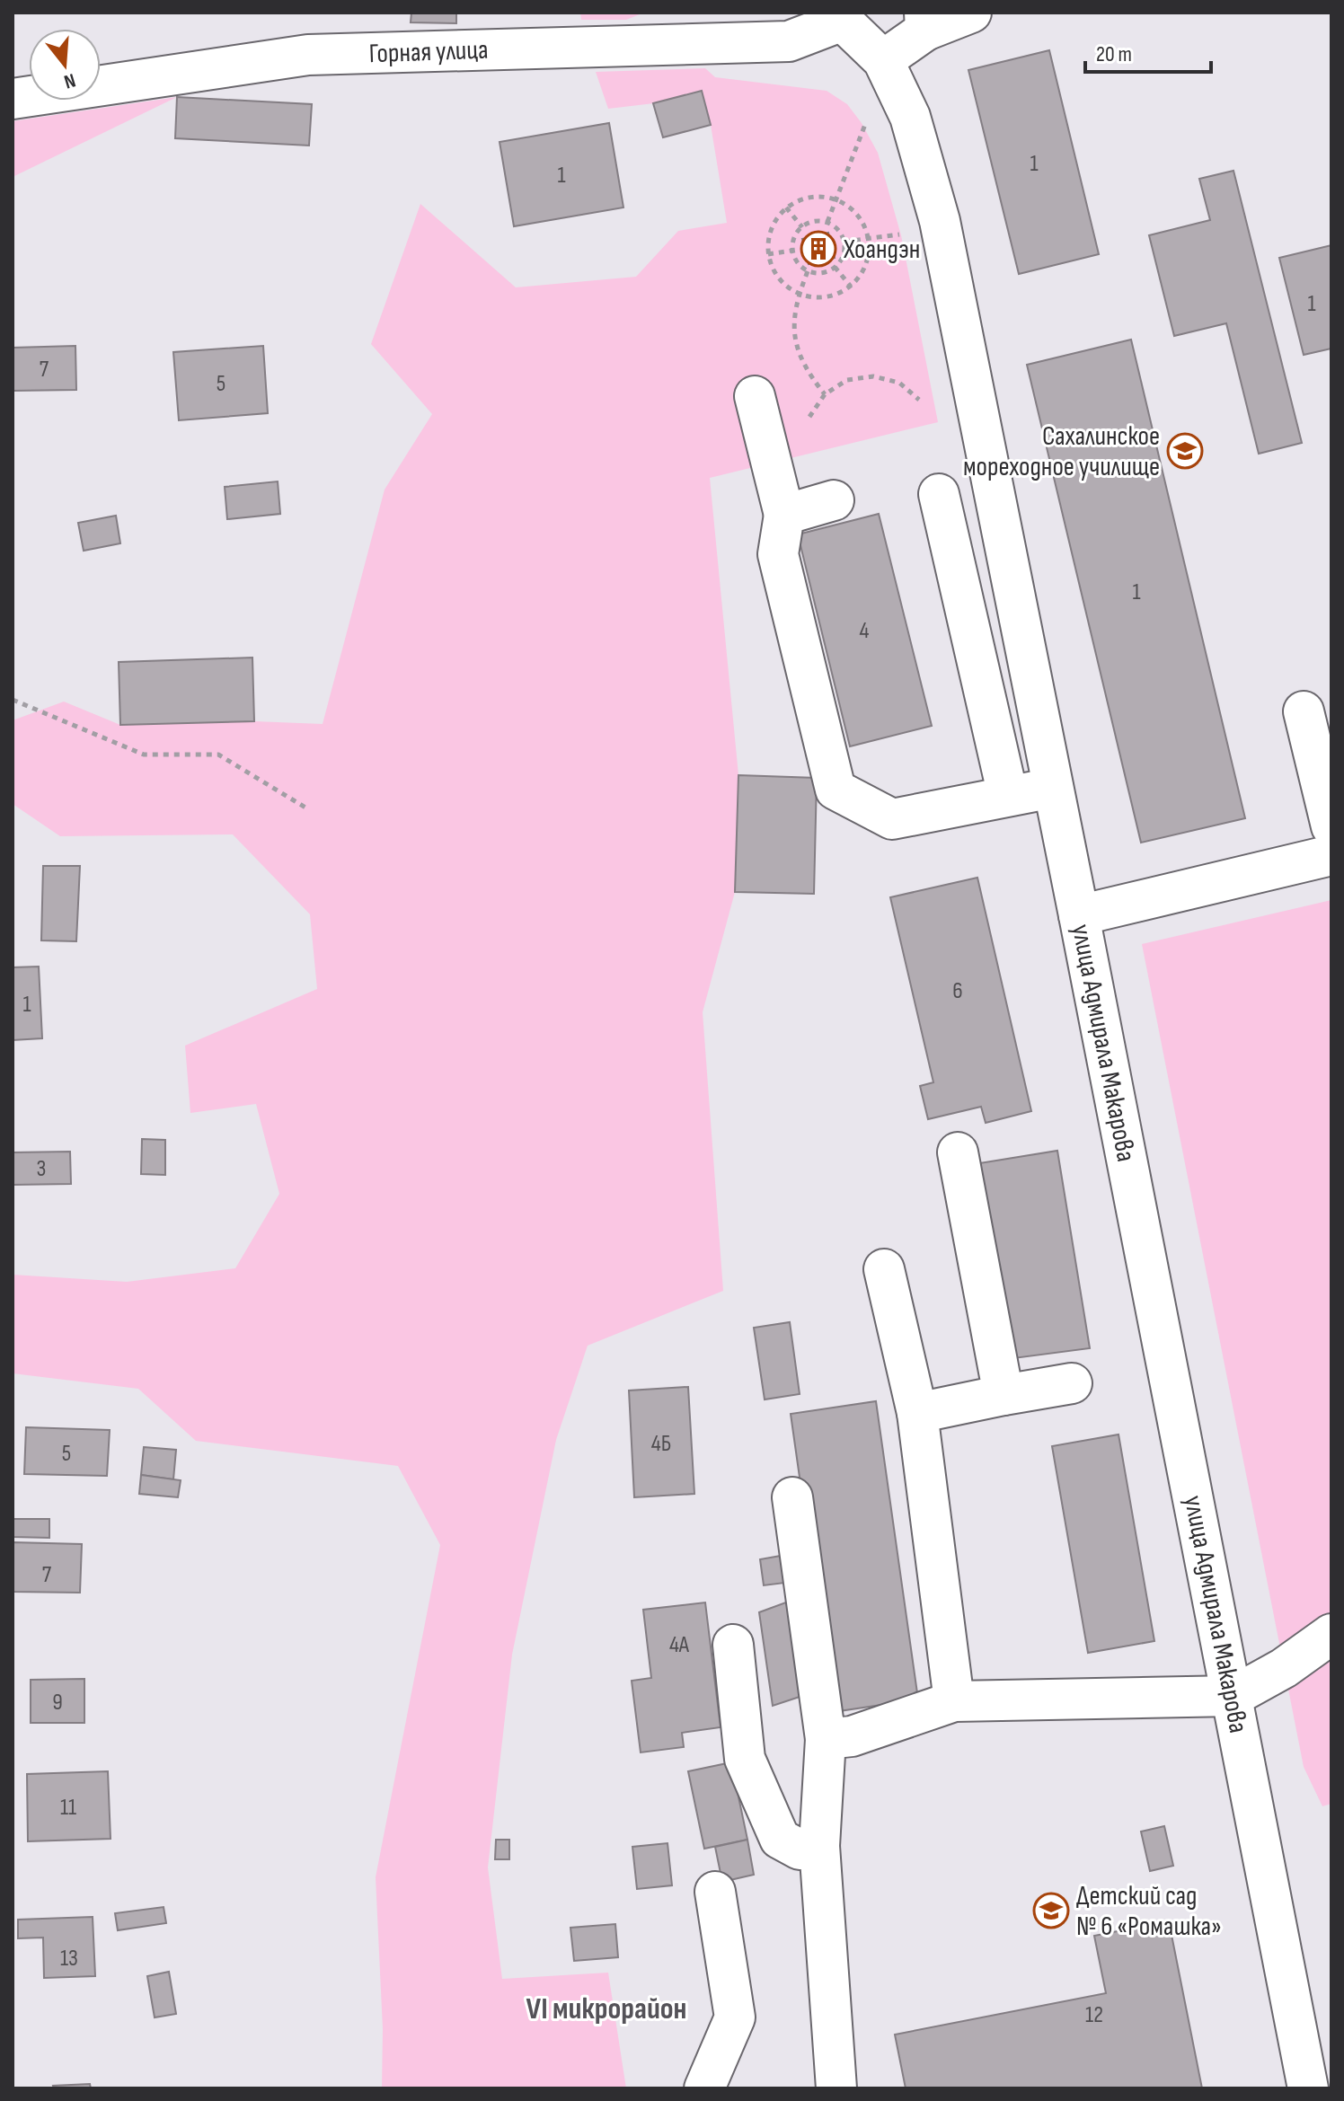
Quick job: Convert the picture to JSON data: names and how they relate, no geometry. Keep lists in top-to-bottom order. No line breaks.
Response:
{"streets":{"main road":["Горная улица","улица Адмирала Макарова"]},"crossings":[["Горная улица","улица Адмирала Макарова"]],"districts":["VI микрорайон"],"places":{"building":["Хоандэн"],"school or university":["Сахалинское мореходное училище","Детский сад № 6 «Ромашка»"]},"house_numbers":["1","1","1","7","5","1","4","6","1","3","4Б","5","7","4А","9","11","13","12"],"scale_bar":"20 m","north":"bottom"}
